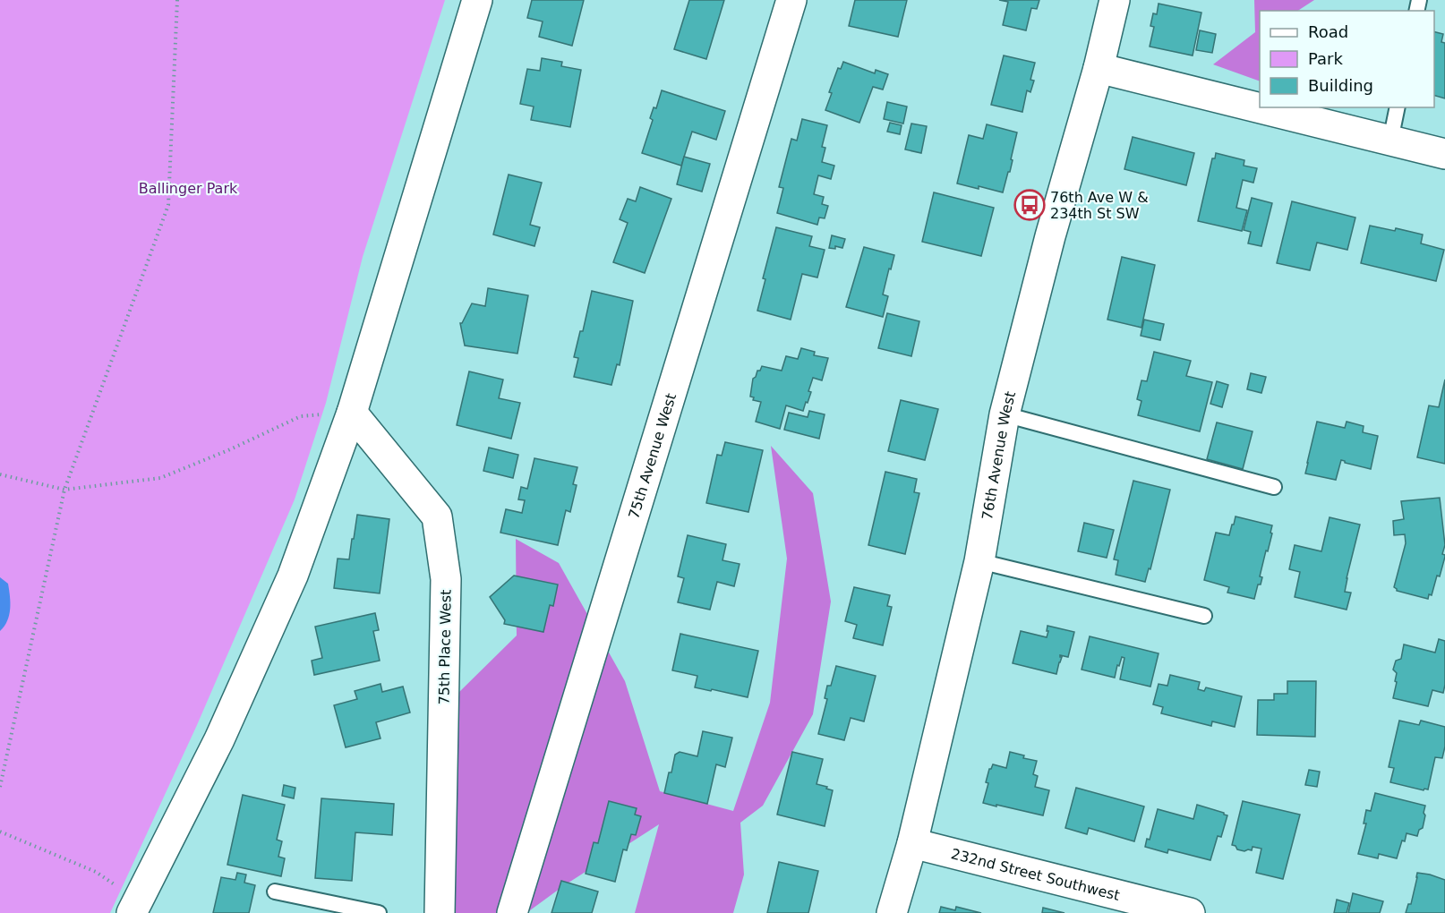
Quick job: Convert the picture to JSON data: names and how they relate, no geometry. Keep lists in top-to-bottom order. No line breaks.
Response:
{"streets":{"street":["76th Avenue West","75th Avenue West","75th Place West","232nd Street Southwest"]},"crossings":[["76th Avenue West","232nd Street Southwest"]],"parks":["Ballinger Park"],"places":{"bus stop":["76th Ave W & 234th St SW"]},"legend":["Road","Park","Building"]}
